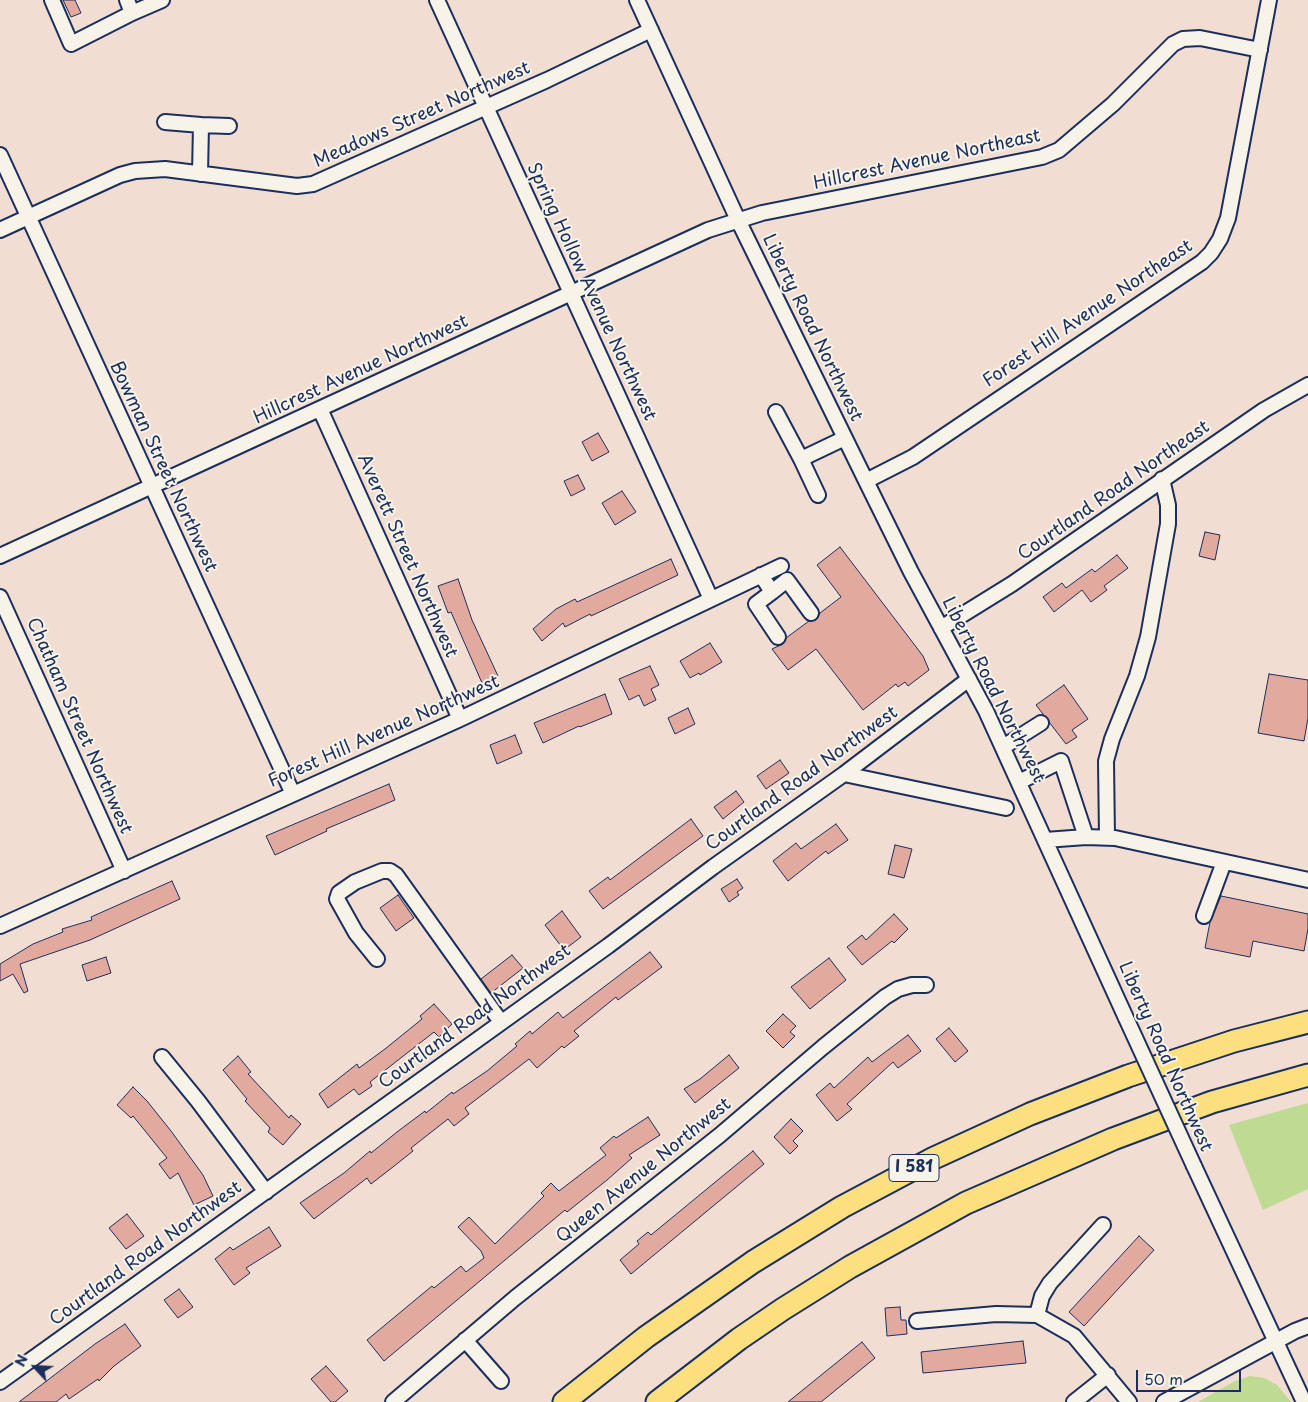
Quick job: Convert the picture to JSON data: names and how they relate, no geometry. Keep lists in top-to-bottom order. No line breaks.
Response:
{"streets":{"highway":["I 581"],"street":["Meadows Street Northwest","Hillcrest Avenue Northeast","Spring Hollow Avenue Northwest","Forest Hill Avenue Northeast","Liberty Road Northwest","Hillcrest Avenue Northwest","Bowman Street Northwest","Courtland Road Northeast","Averett Street Northwest","Chatham Street Northwest","Forest Hill Avenue Northwest","Courtland Road Northwest","Queen Avenue Northwest"]},"crossings":[["Meadows Street Northwest","Spring Hollow Avenue Northwest"],["Meadows Street Northwest","Liberty Road Northwest"],["Meadows Street Northwest","Bowman Street Northwest"],["Hillcrest Avenue Northeast","Forest Hill Avenue Northeast"],["Hillcrest Avenue Northeast","Liberty Road Northwest"],["Hillcrest Avenue Northeast","Hillcrest Avenue Northwest"],["Spring Hollow Avenue Northwest","Hillcrest Avenue Northwest"],["Spring Hollow Avenue Northwest","Forest Hill Avenue Northwest"],["Forest Hill Avenue Northeast","Liberty Road Northwest"],["Liberty Road Northwest","Hillcrest Avenue Northwest"],["Liberty Road Northwest","Courtland Road Northeast"],["Liberty Road Northwest","Courtland Road Northwest"],["Hillcrest Avenue Northwest","Bowman Street Northwest"],["Hillcrest Avenue Northwest","Averett Street Northwest"],["Bowman Street Northwest","Forest Hill Avenue Northwest"],["Averett Street Northwest","Forest Hill Avenue Northwest"],["Chatham Street Northwest","Forest Hill Avenue Northwest"]],"scale_bar":"50 m","north":"top left"}
